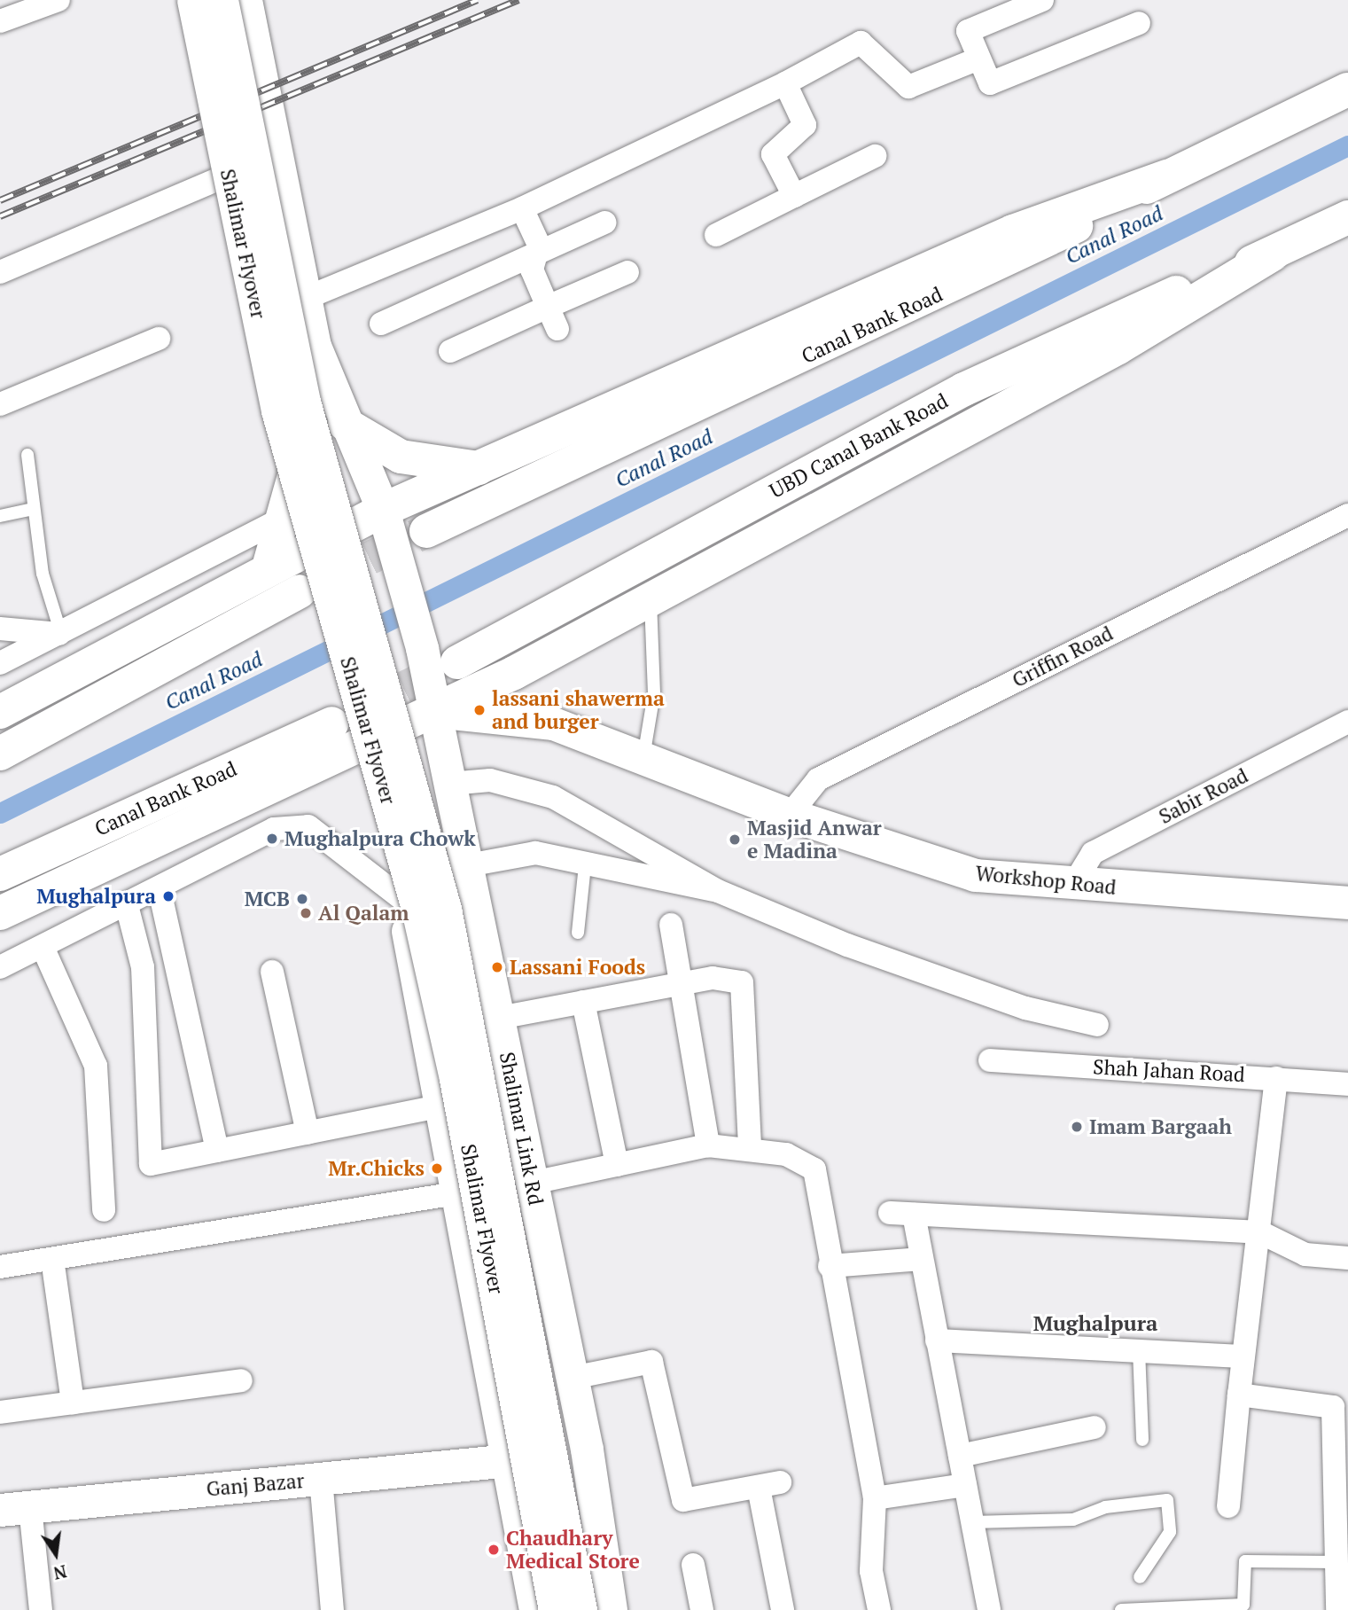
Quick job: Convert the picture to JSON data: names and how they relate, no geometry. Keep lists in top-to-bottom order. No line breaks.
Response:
{"streets":{"highway":["Canal Bank Road","UBD Canal Bank Road"],"main road":["Shalimar Flyover","Workshop Road","Shalimar Link Rd","Ganj Bazar"],"street":["Griffin Road","Sabir Road","Shah Jahan Road"]},"crossings":[["Griffin Road","Workshop Road"],["Sabir Road","Workshop Road"],["Workshop Road","Shalimar Link Rd"]],"districts":["Mughalpura"],"water":["Canal Road"],"places":["lassani shawerma and burger","Mughalpura Chowk","Masjid Anwar e Madina","Mughalpura","MCB","Al Qalam","Lassani Foods","Imam Bargaah","Mr.Chicks","Chaudhary Medical Store"],"north":"bottom"}
